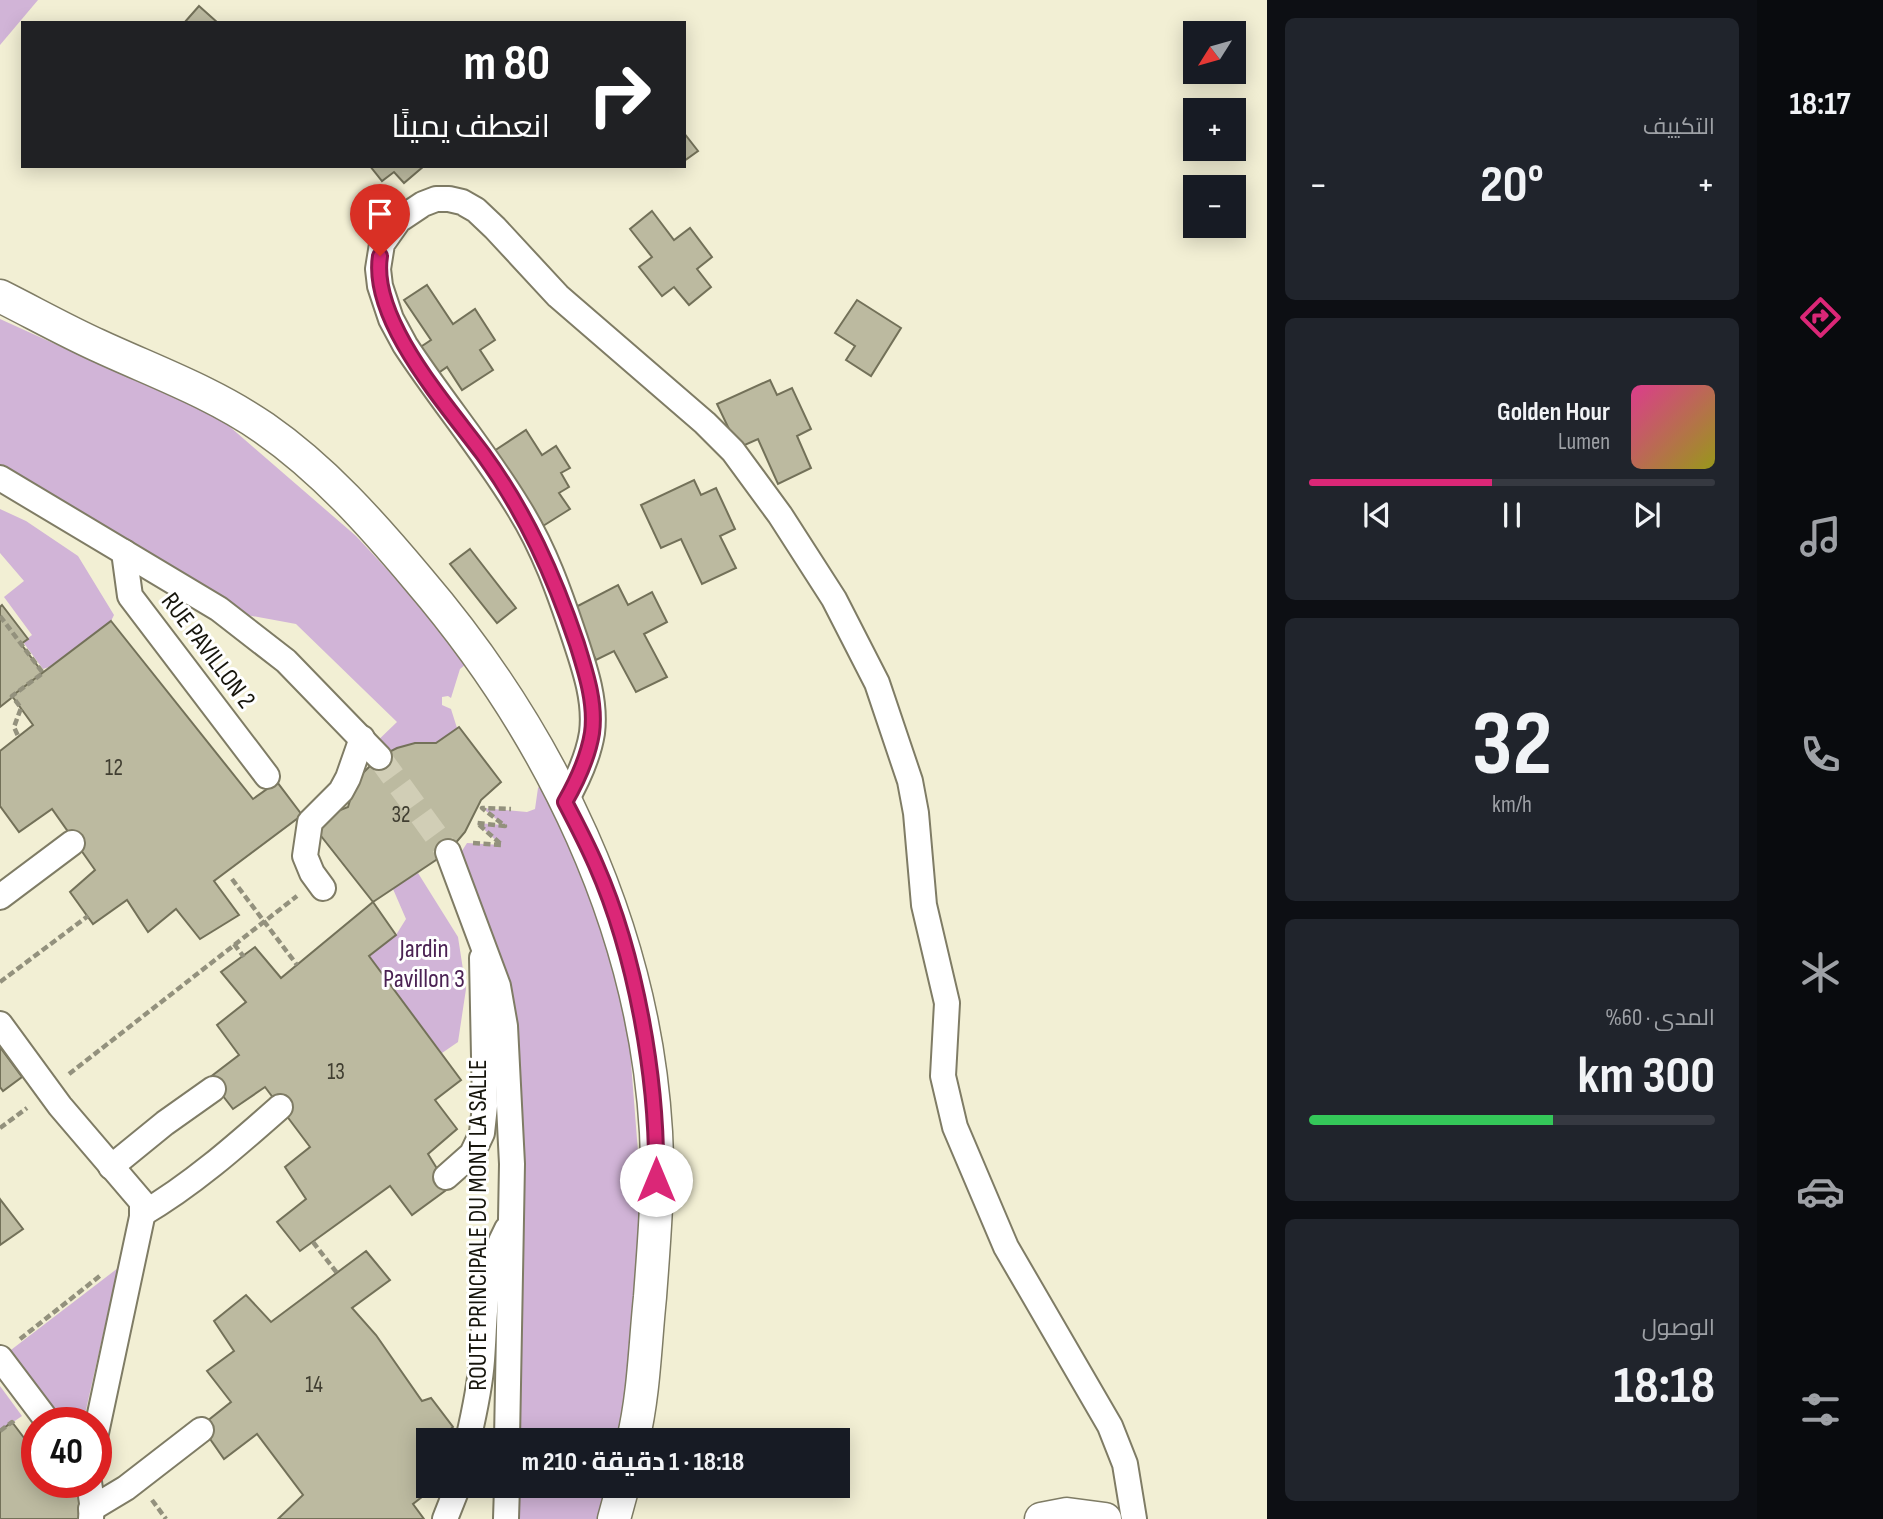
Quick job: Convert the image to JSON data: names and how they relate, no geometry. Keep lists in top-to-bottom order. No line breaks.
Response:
{"streets":{"street":["RUE PAVILLON 2","ROUTE PRINCIPALE DU MONT LA SALLE"]},"parks":["Jardin Pavillon 3"],"house_numbers":["12","32","13","14"],"north":"bottom left","page":{"tabs":"18:17","tile":["التكييف",["32","km/h"],["المدى · 60%","300 km"],["الوصول","18:18"]],"map_buttons":["+","−"],"turn":["80 m","انعطف يمينًا"],"heat":["−","20°","+"],"song":["Golden Hour","Lumen"],"limit":"40","trip":"18:18 · 1 دقيقة · 210 m"}}
